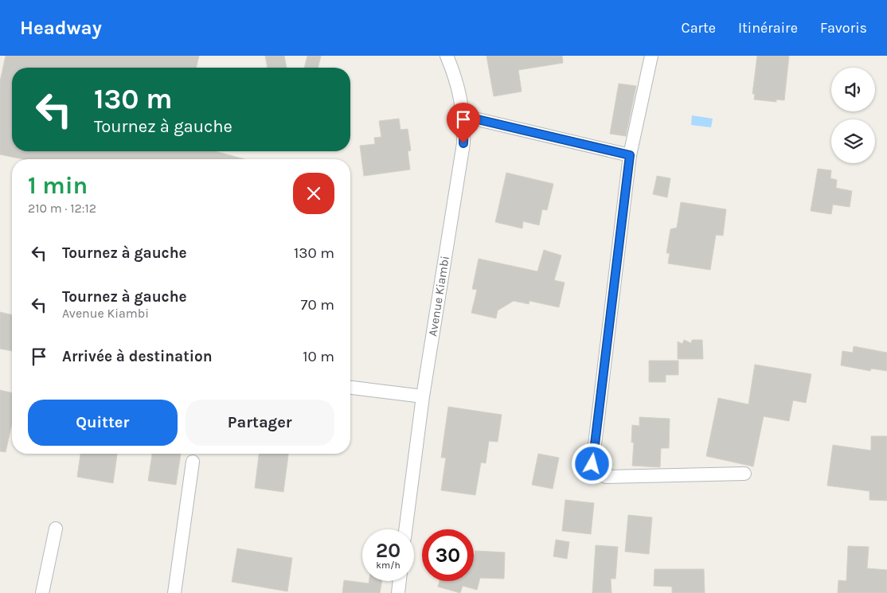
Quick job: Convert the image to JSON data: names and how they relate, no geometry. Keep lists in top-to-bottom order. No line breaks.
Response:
{"streets":{"street":["Avenue Kiambi"]},"page":{"header":"Headway","nav":["Carte","Itinéraire","Favoris"],"turn":["130 m","Tournez à gauche"],"heading":["1 min","210 m · 12:12"],"list":[{"name":"Tournez à gauche","value":"130 m"},{"name":"Tournez à gauche","note":"Avenue Kiambi","value":"70 m"},{"name":"Arrivée à destination","value":"10 m"}],"buttons":["Quitter","Partager"],"speed":"20 km/h","limit":"30"}}
